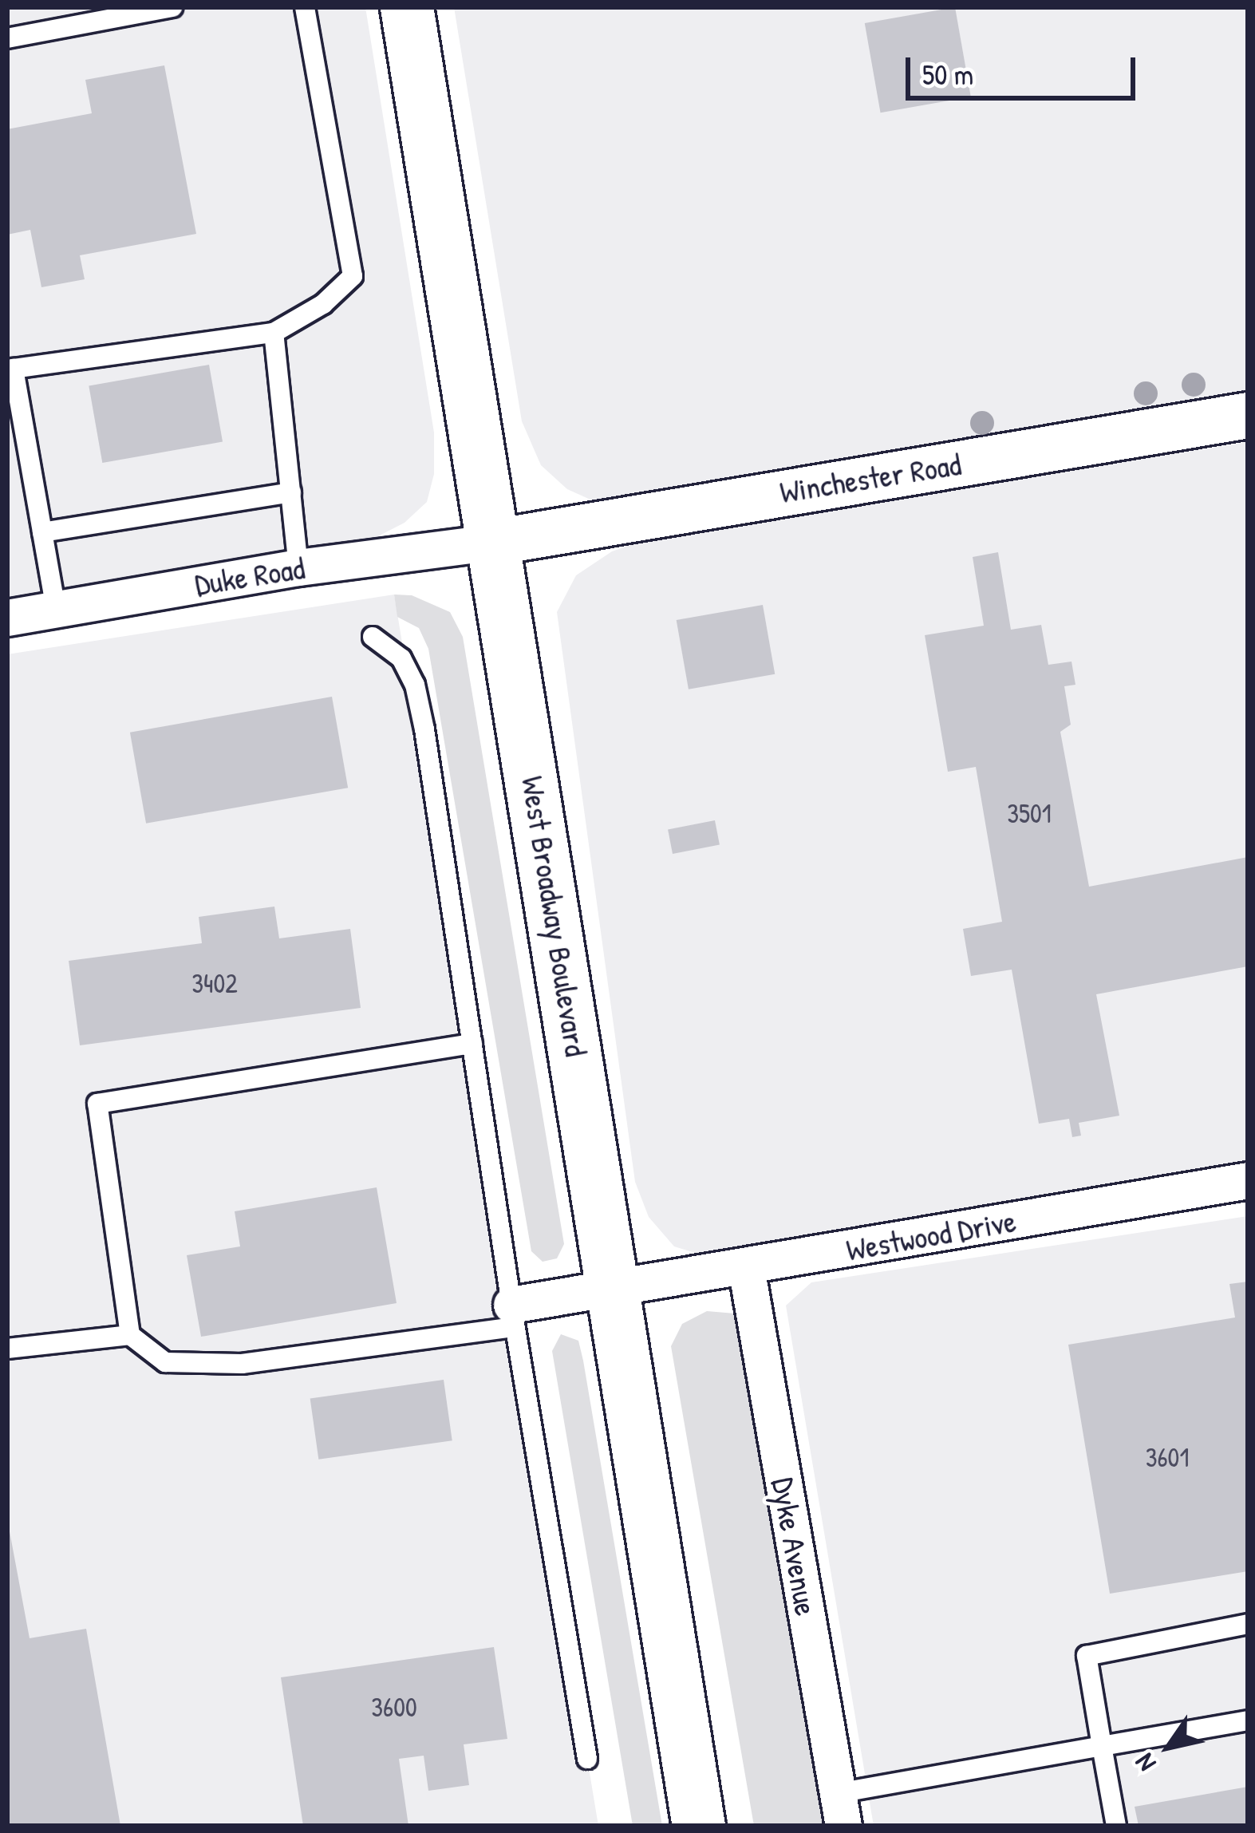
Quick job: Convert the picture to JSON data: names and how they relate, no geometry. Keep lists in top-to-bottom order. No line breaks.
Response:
{"streets":{"highway":["West Broadway Boulevard"],"street":["Winchester Road","Duke Road","Westwood Drive","Dyke Avenue"]},"crossings":[["Winchester Road","Duke Road"],["Winchester Road","West Broadway Boulevard"],["Duke Road","West Broadway Boulevard"],["West Broadway Boulevard","Westwood Drive"],["Westwood Drive","Dyke Avenue"]],"house_numbers":["3501","3402","3601","3600"],"scale_bar":"50 m","north":"bottom left"}
